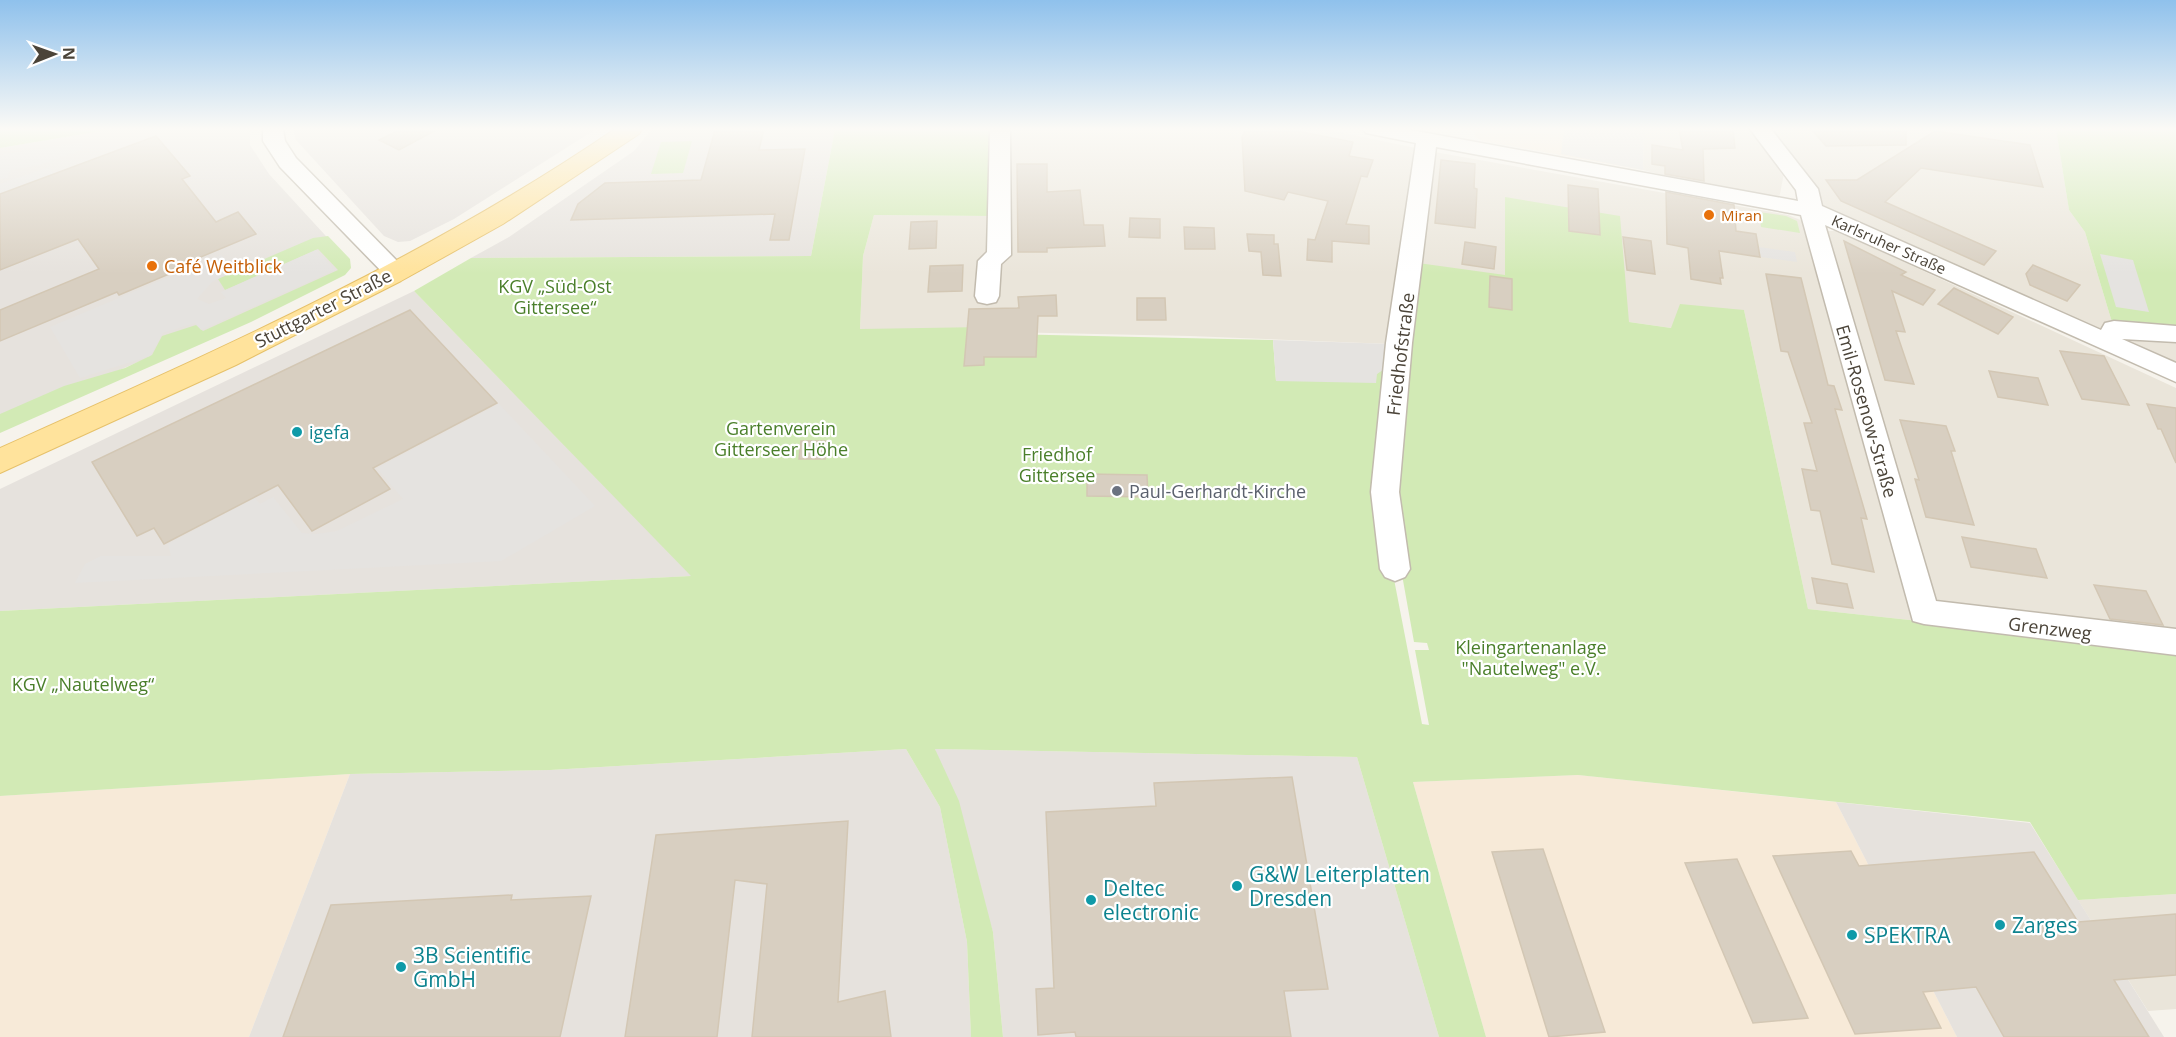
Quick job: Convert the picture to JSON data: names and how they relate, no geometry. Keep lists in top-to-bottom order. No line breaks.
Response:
{"streets":{"main road":["Stuttgarter Straße"],"street":["Karlsruher Straße","Friedhofstraße","Emil-Rosenow-Straße","Grenzweg"]},"crossings":[["Karlsruher Straße","Emil-Rosenow-Straße"],["Emil-Rosenow-Straße","Grenzweg"]],"parks":["KGV „Süd-Ost Gittersee“","Gartenverein Gitterseer Höhe","Friedhof Gittersee","Kleingartenanlage \"Nautelweg\" e.V.","KGV „Nautelweg“"],"places":["Miran","Café Weitblick","igefa","Paul-Gerhardt-Kirche","G&W Leiterplatten Dresden","Deltec electronic","Zarges","SPEKTRA","3B Scientific GmbH"],"north":"right"}
